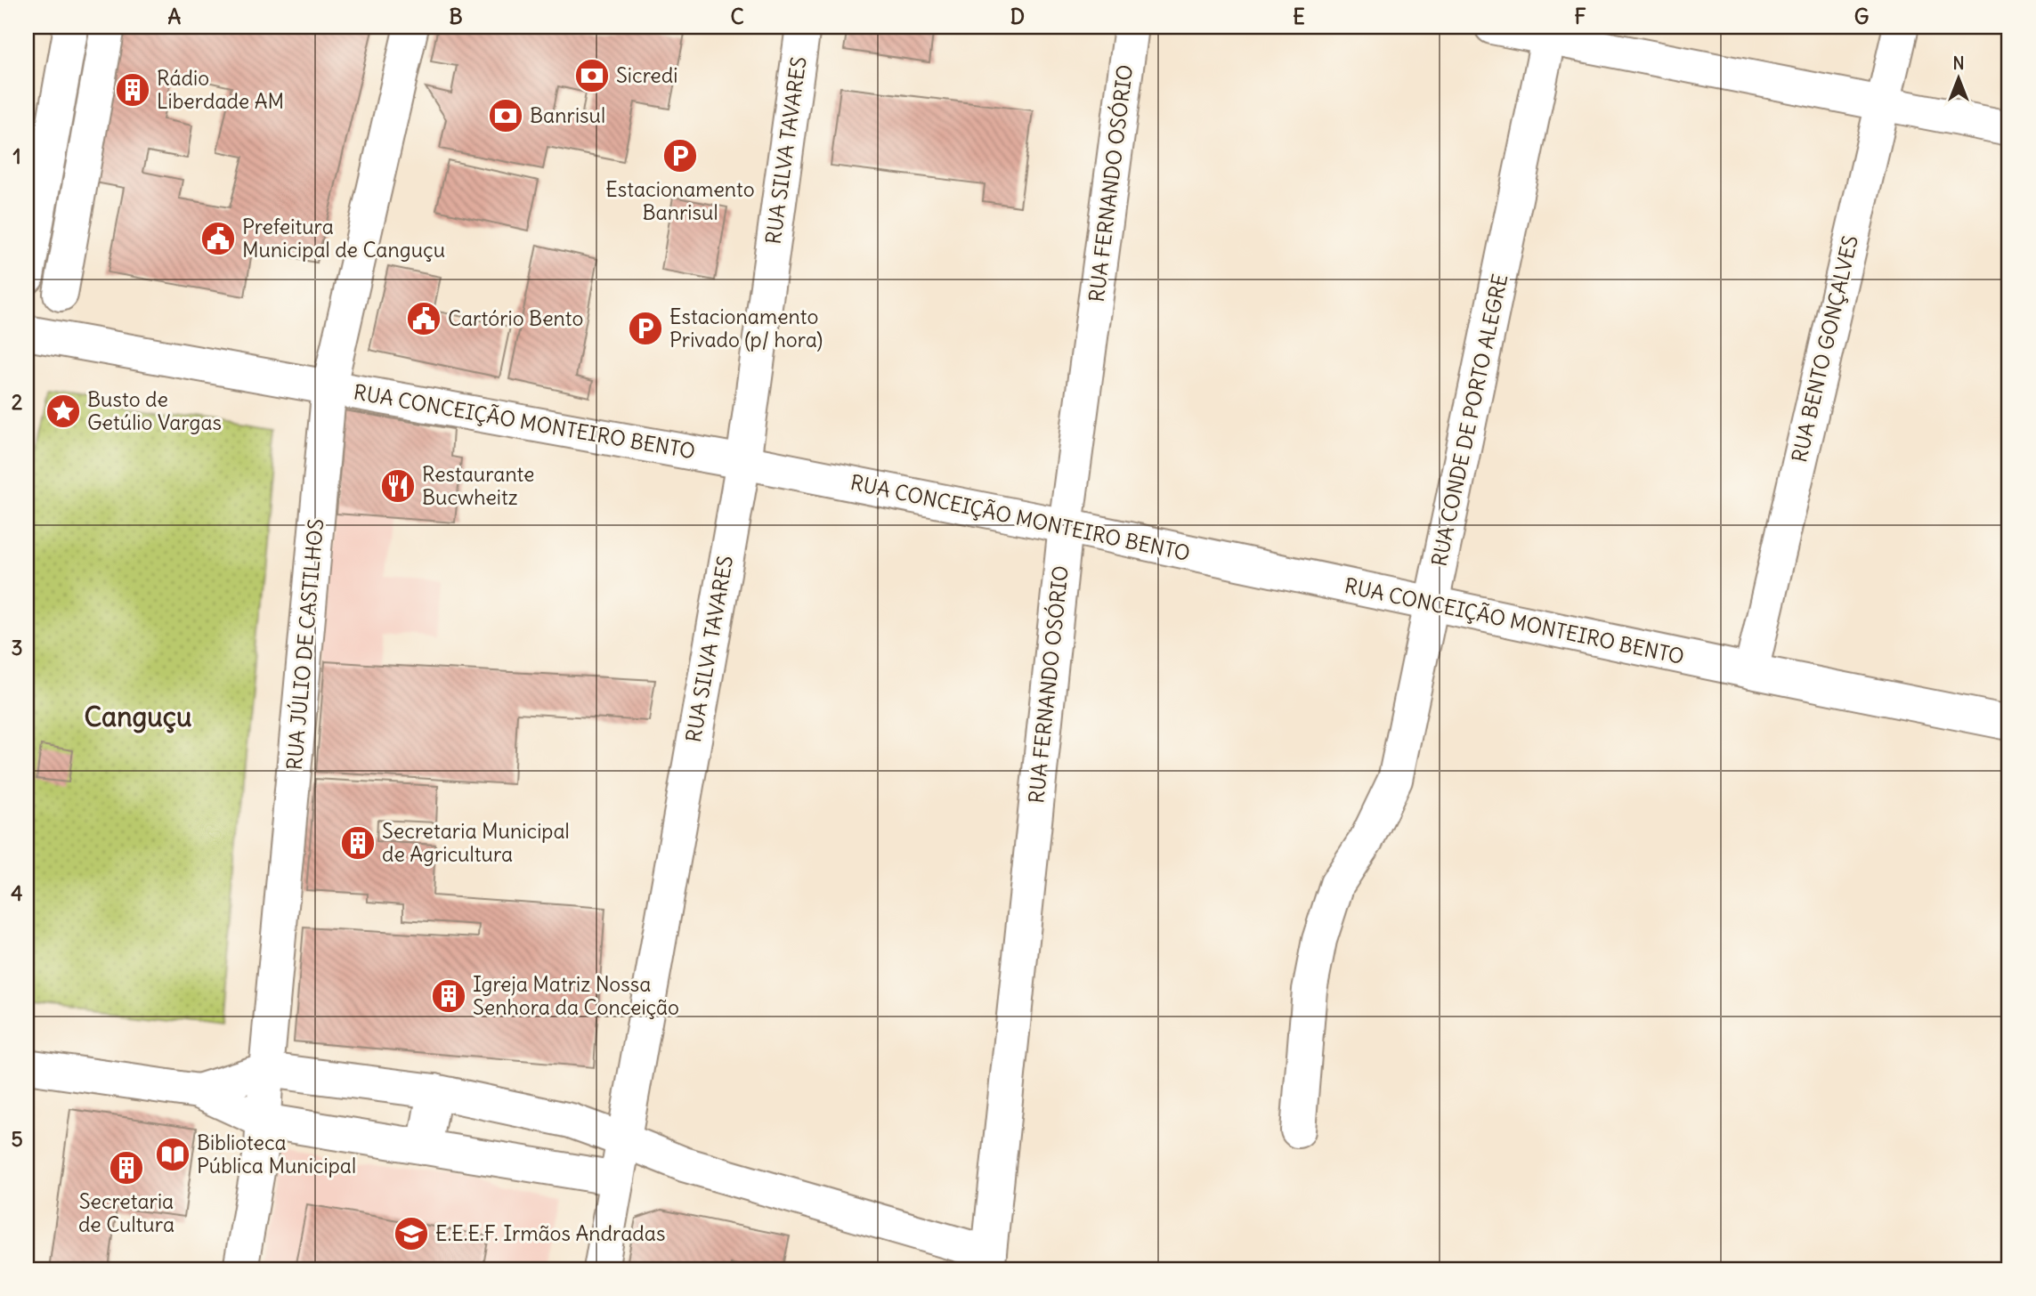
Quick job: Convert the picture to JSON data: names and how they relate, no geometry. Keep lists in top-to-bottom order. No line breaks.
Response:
{"streets":{"street":["RUA SILVA TAVARES","RUA FERNANDO OSÓRIO","RUA BENTO GONÇALVES","RUA CONDE DE PORTO ALEGRE","RUA CONCEIÇÃO MONTEIRO BENTO","RUA JÚLIO DE CASTILHOS"]},"crossings":[["RUA SILVA TAVARES","RUA CONCEIÇÃO MONTEIRO BENTO"],["RUA FERNANDO OSÓRIO","RUA CONCEIÇÃO MONTEIRO BENTO"],["RUA BENTO GONÇALVES","RUA CONCEIÇÃO MONTEIRO BENTO"],["RUA CONDE DE PORTO ALEGRE","RUA CONCEIÇÃO MONTEIRO BENTO"],["RUA CONCEIÇÃO MONTEIRO BENTO","RUA JÚLIO DE CASTILHOS"]],"districts":["Canguçu"],"places":{"bank":["Sicredi","Banrisul"],"building":["Rádio Liberdade AM","Secretaria Municipal de Agricultura","Igreja Matriz Nossa Senhora da Conceição","Secretaria de Cultura"],"parking":["Estacionamento Banrisul","Estacionamento Privado (p/ hora)"],"public building":["Prefeitura Municipal de Canguçu","Cartório Bento"],"place":["Busto de Getúlio Vargas"],"restaurant":["Restaurante Bucwheitz"],"library":["Biblioteca Pública Municipal"],"school or university":["E.E.E.F. Irmãos Andradas"]},"north":"top","grid":{"columns":["A","B","C","D","E","F","G"],"rows":["1","2","3","4","5"]}}
